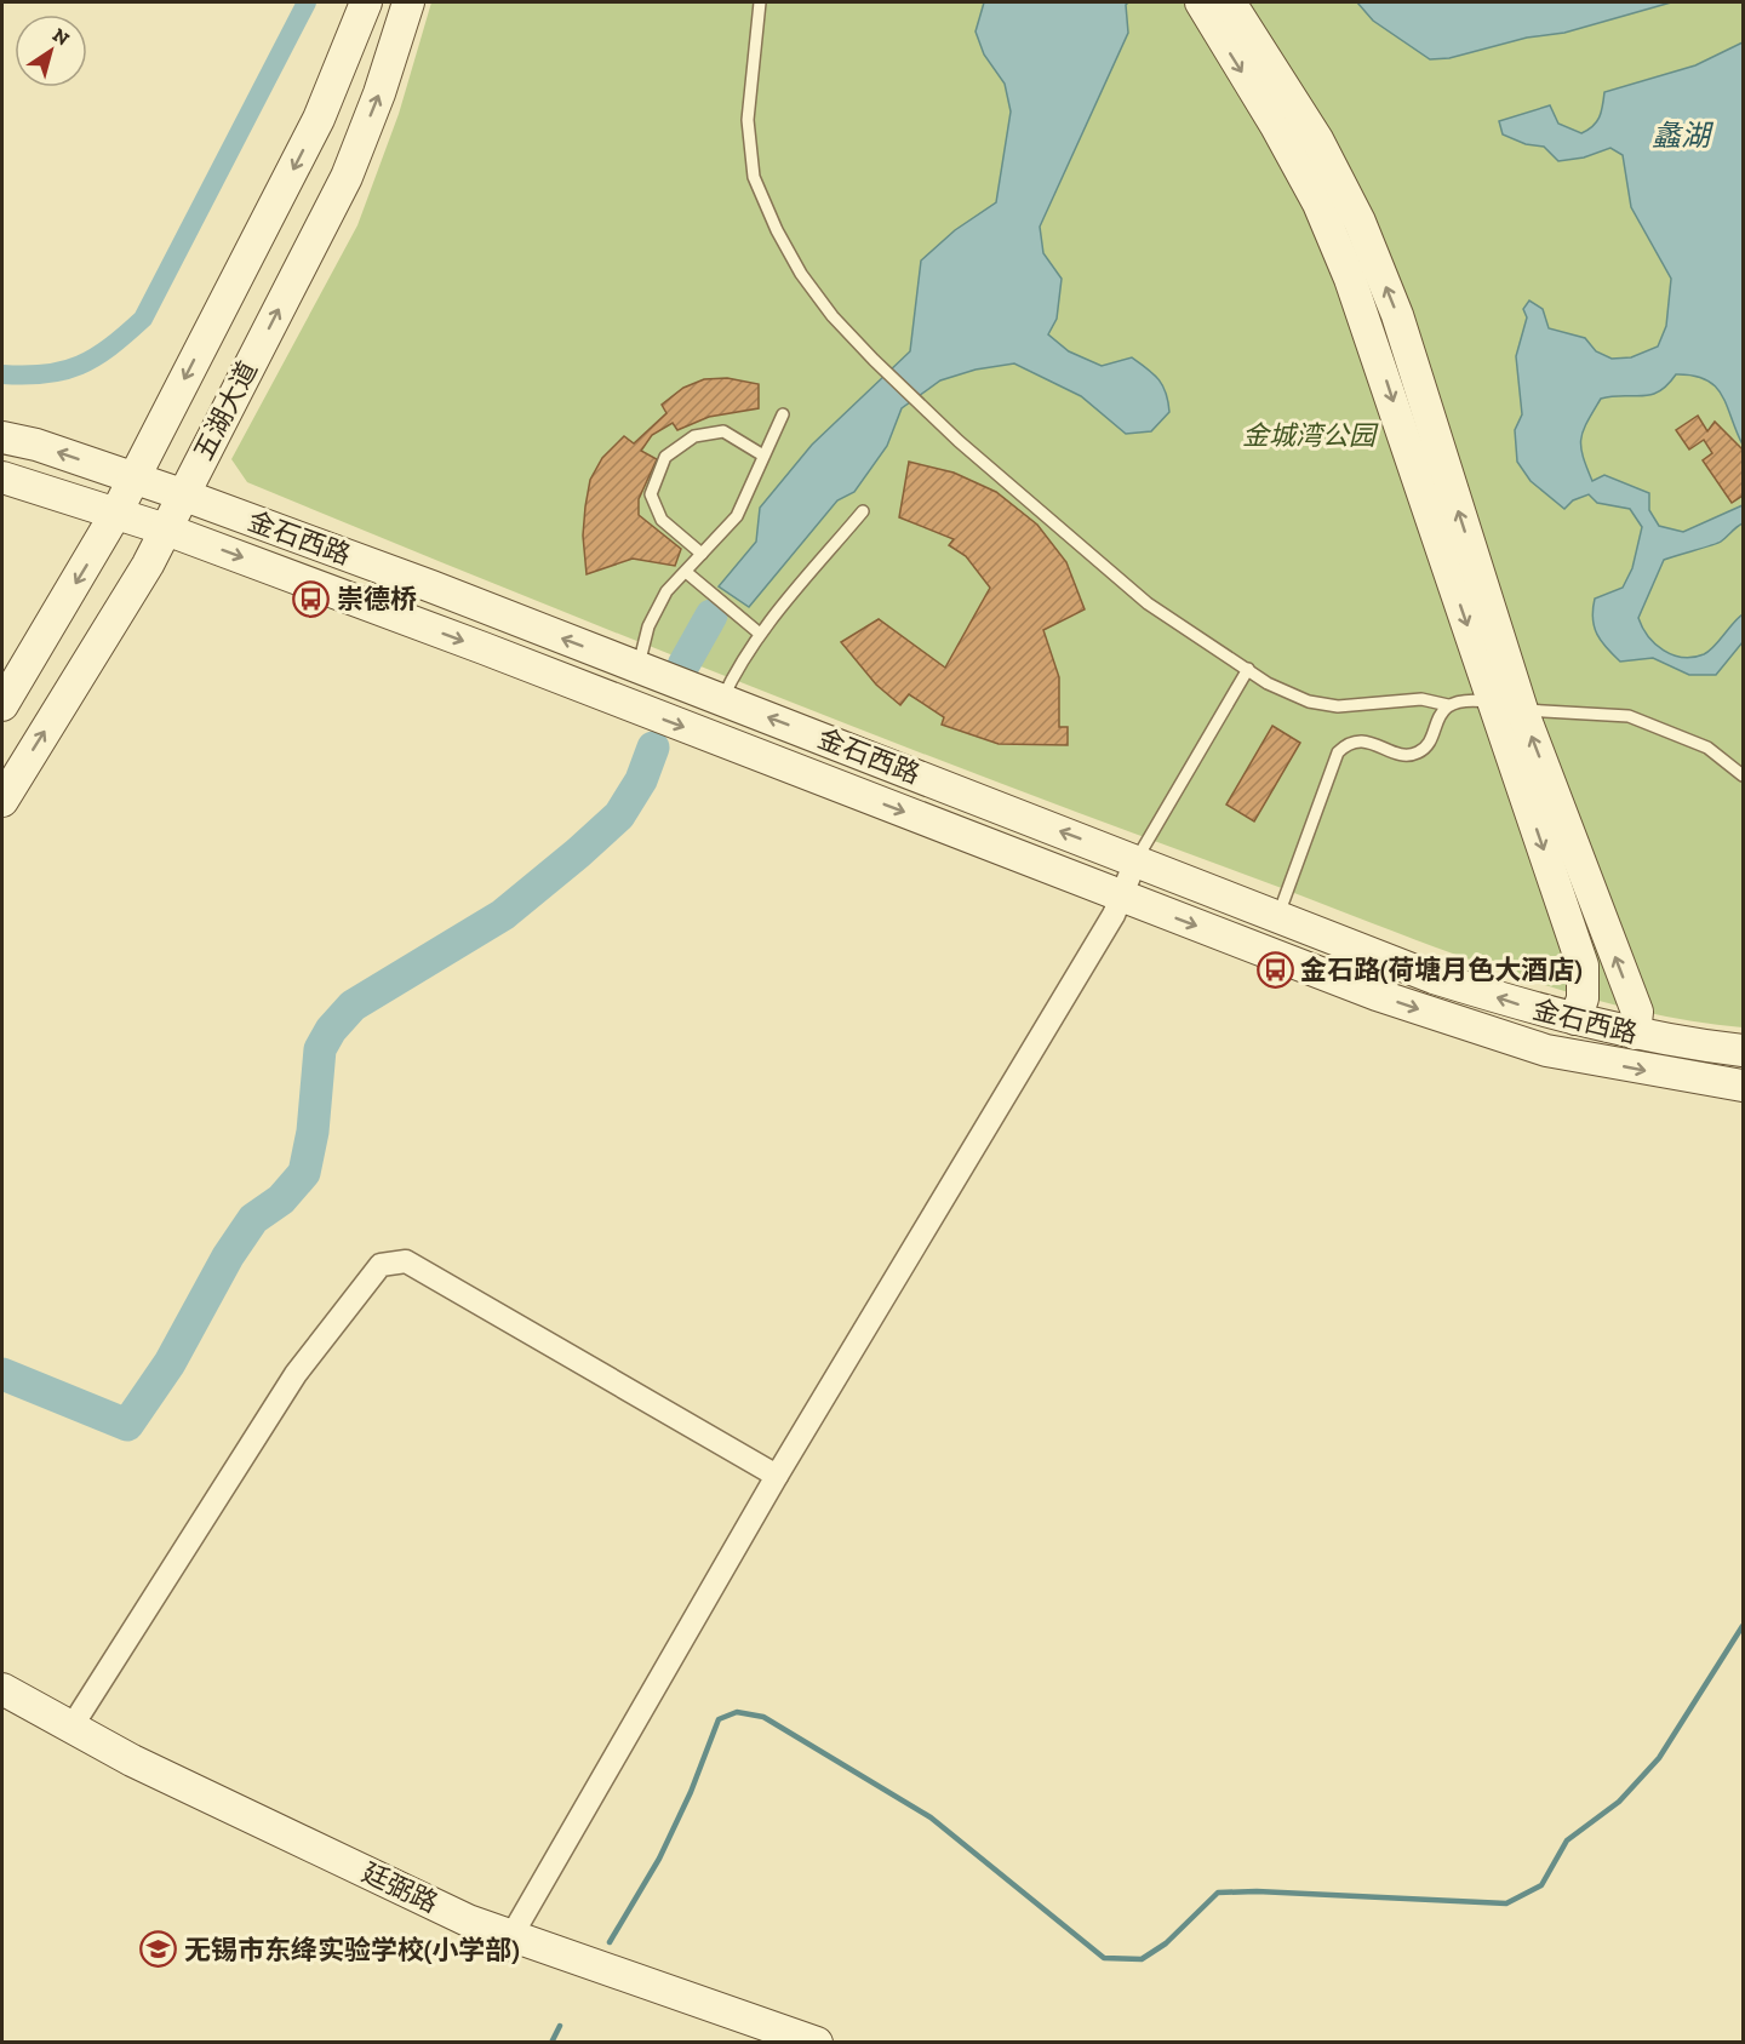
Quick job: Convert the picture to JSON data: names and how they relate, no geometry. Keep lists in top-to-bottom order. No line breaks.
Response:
{"streets":{"main road":["五湖大道","金石西路","廷弼路"]},"crossings":[["五湖大道","金石西路"]],"water":["蠡湖"],"parks":["金城湾公园"],"places":{"bus stop":["崇德桥","金石路(荷塘月色大酒店)"],"school or university":["无锡市东绛实验学校(小学部)"]},"north":"top right"}
